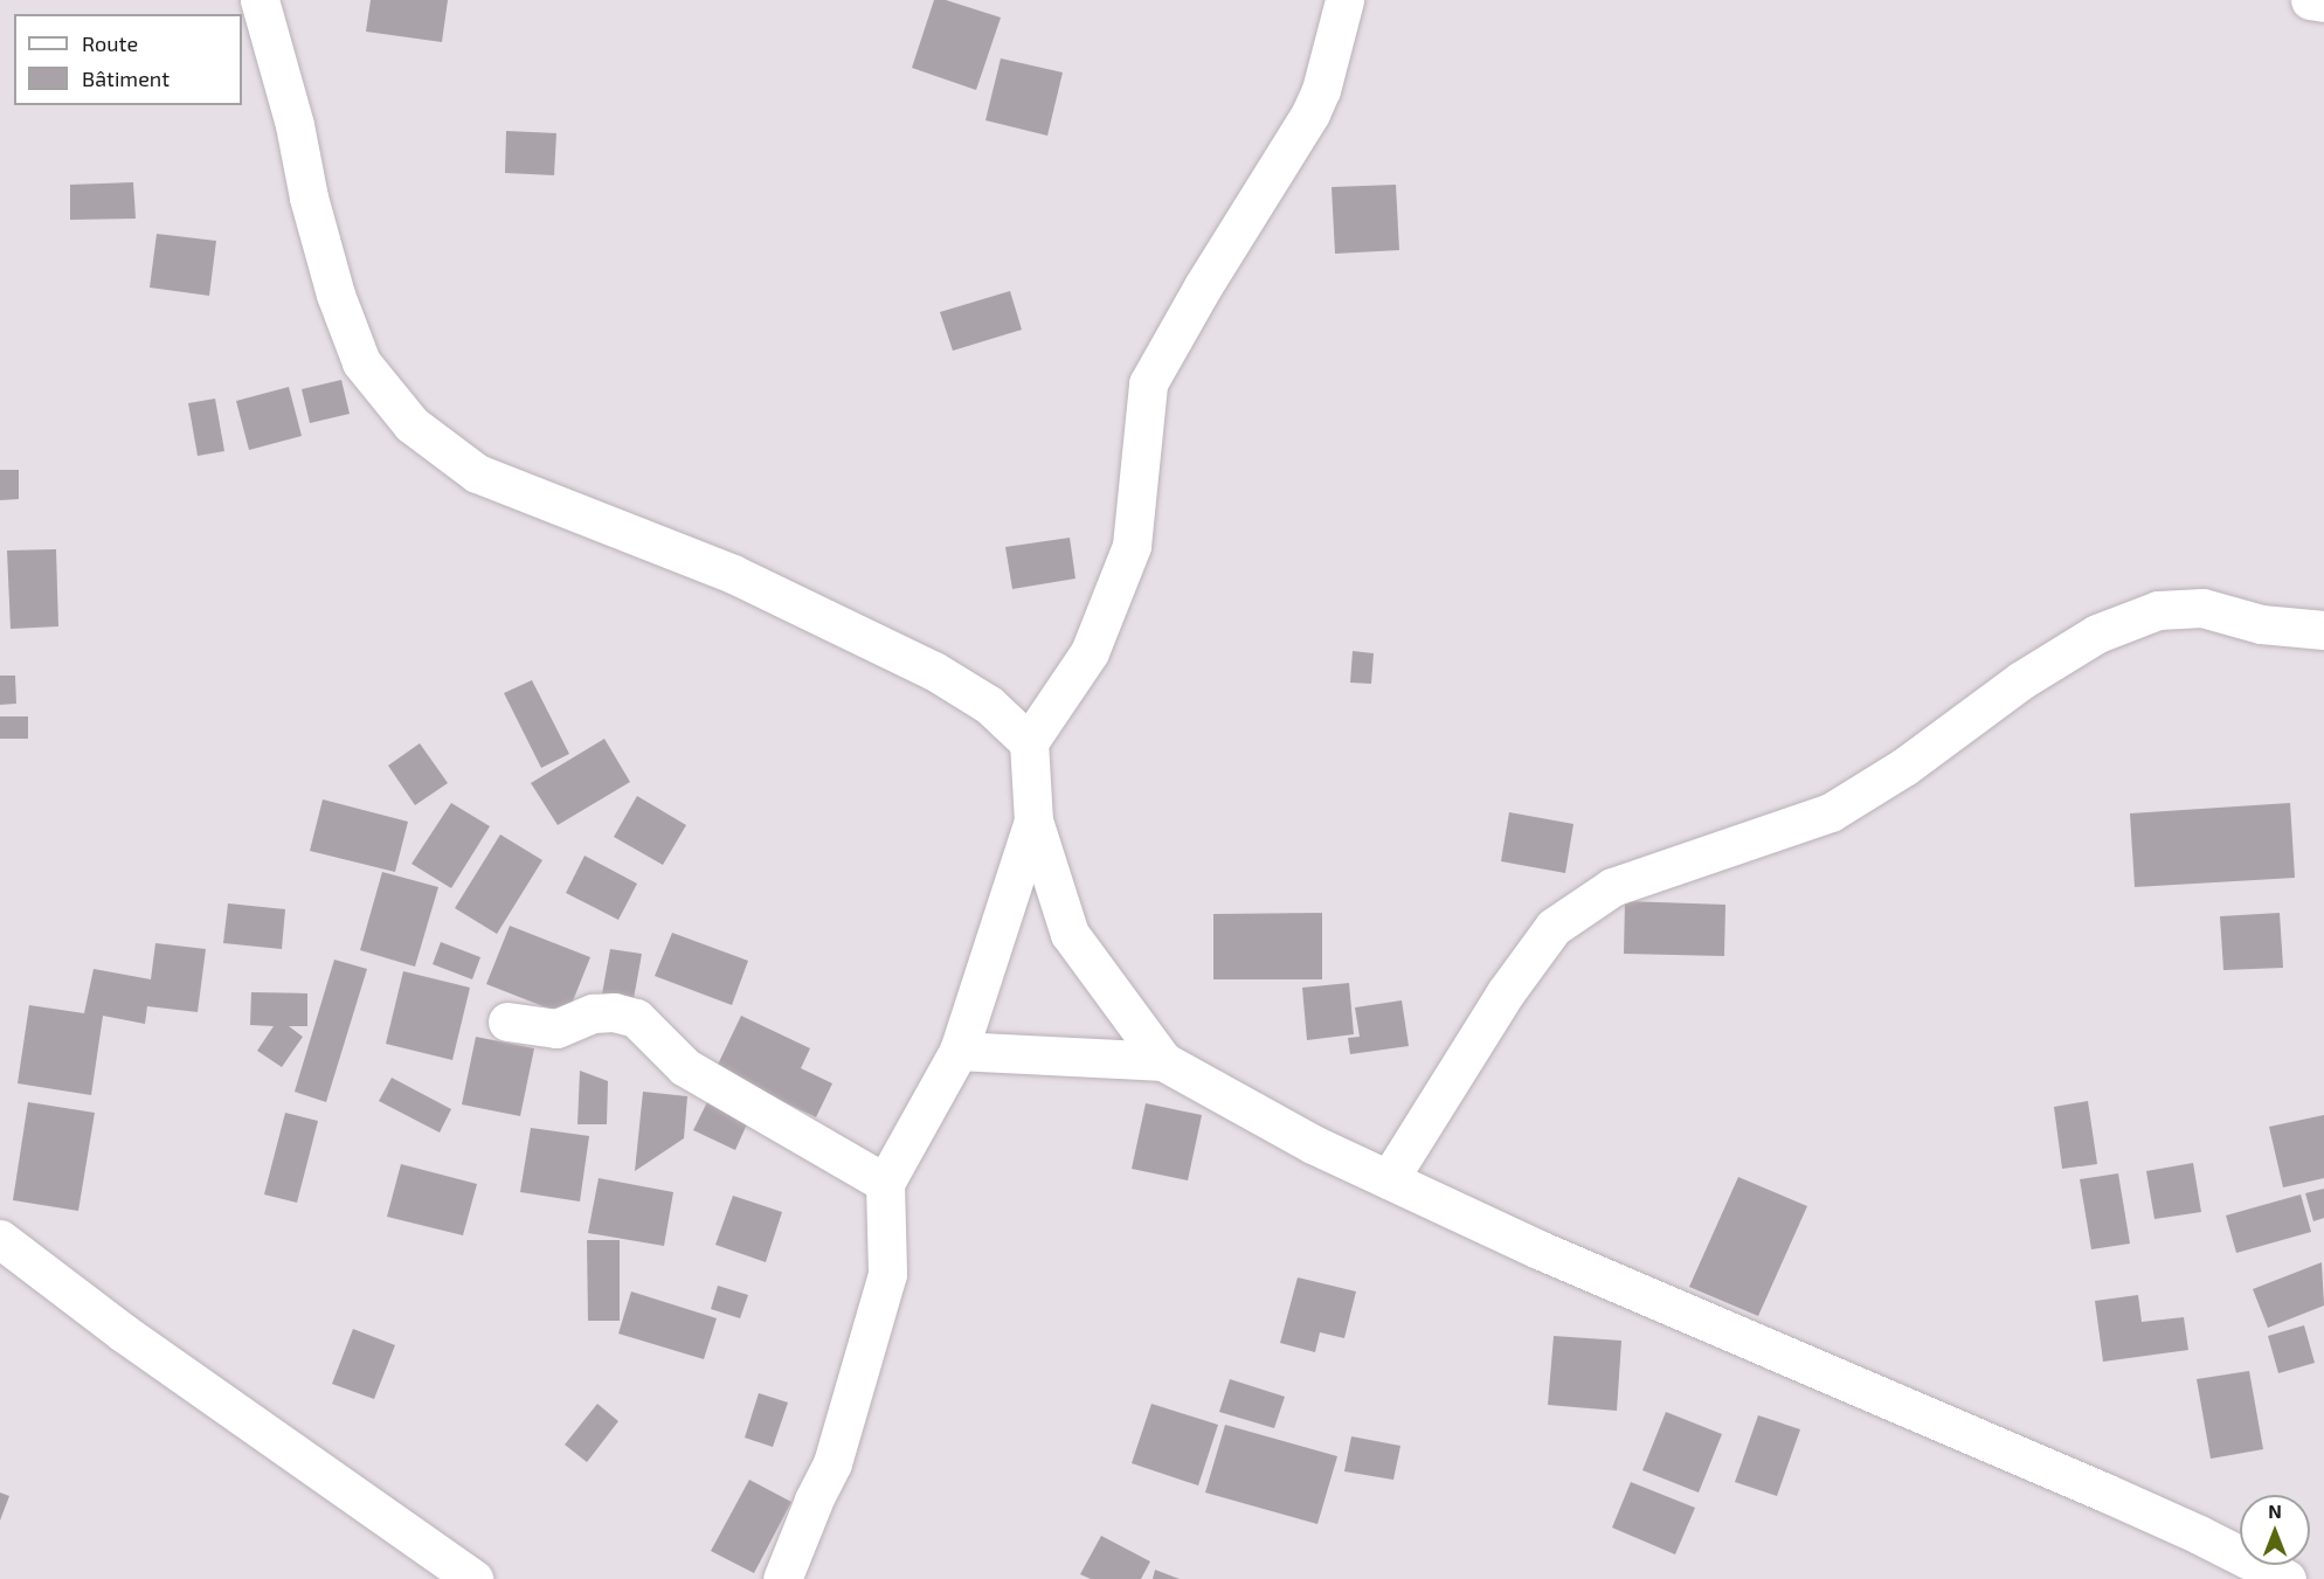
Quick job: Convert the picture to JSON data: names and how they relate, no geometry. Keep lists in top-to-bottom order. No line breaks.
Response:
{"legend":["Route","Bâtiment"],"north":"top"}
